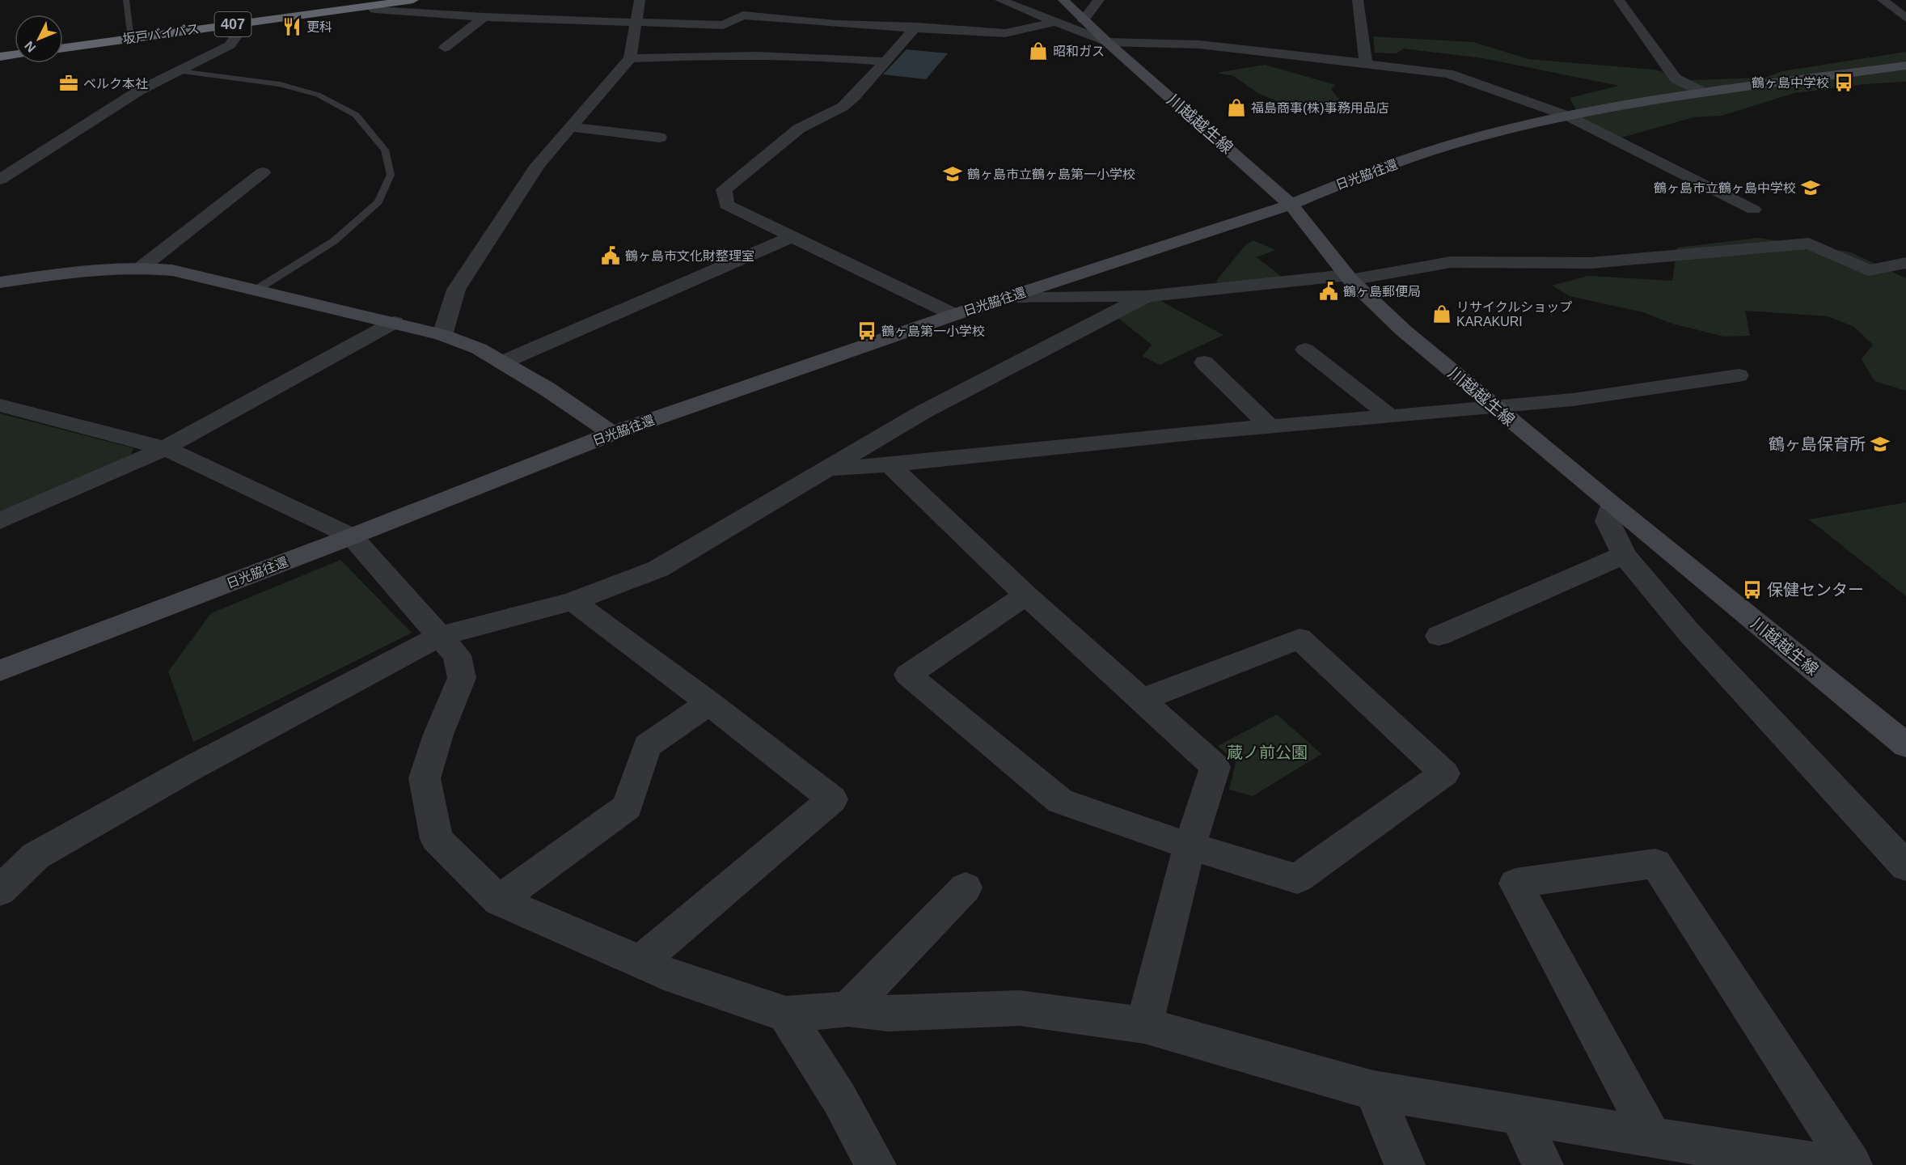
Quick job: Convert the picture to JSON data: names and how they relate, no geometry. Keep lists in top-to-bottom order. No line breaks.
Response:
{"streets":{"highway":["407","坂戸バイパス"],"street":["川越越生線","日光脇往還"]},"crossings":[["川越越生線","日光脇往還"]],"parks":["蔵ノ前公園"],"places":{"restaurant":["更科"],"shop":["昭和ガス","福島商事(株)事務用品店","リサイクルショップ KARAKURI"],"bus stop":["鶴ヶ島中学校","鶴ヶ島第一小学校","保健センター"],"office":["ベルク本社"],"school or university":["鶴ヶ島市立鶴ヶ島第一小学校","鶴ヶ島市立鶴ヶ島中学校","鶴ヶ島保育所"],"public building":["鶴ヶ島市文化財整理室","鶴ヶ島郵便局"]},"north":"bottom left"}
